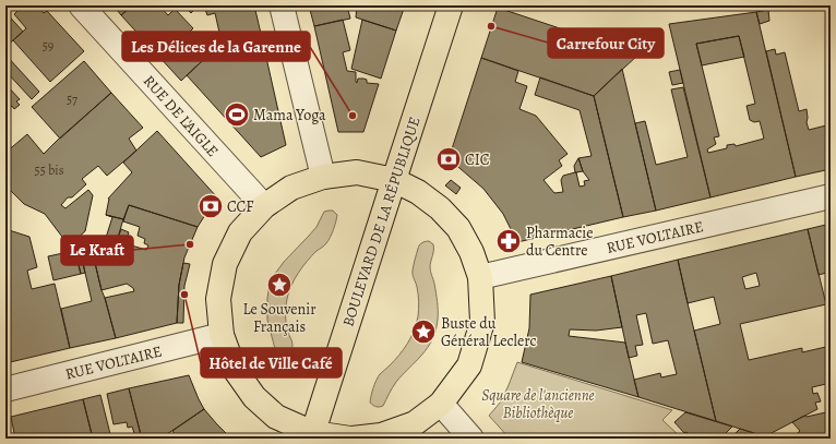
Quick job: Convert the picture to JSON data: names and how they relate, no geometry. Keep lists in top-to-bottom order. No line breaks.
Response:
{"streets":{"main road":["BOULEVARD DE LA RÉPUBLIQUE"],"street":["RUE DE L'AIGLE","RUE VOLTAIRE"]},"parks":["Square de l'ancienne Bibliothèque"],"places":{"other":["Carrefour City","Les Délices de la Garenne","Le Kraft","Hôtel de Ville Café"],"sports":["Mama Yoga"],"bank":["CIC","CCF"],"pharmacy":["Pharmacie du Centre"],"place":["Le Souvenir Français","Buste du Général Leclerc"]},"house_numbers":["59","57","55 bis"]}
